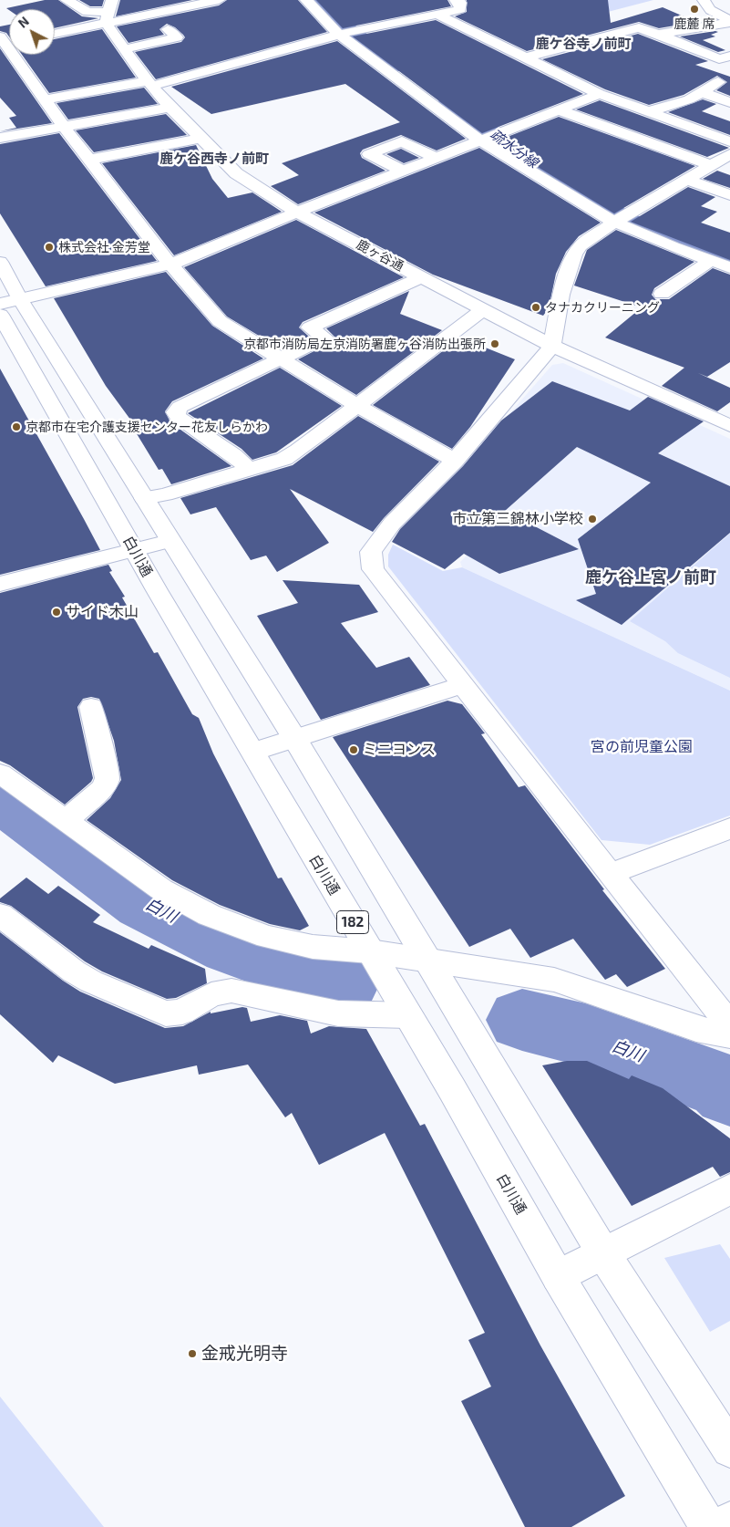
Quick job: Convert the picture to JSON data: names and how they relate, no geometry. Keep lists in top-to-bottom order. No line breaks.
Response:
{"streets":{"street":["鹿ヶ谷通","白川通","182"]},"districts":["鹿ケ谷寺ノ前町","鹿ケ谷西寺ノ前町","鹿ケ谷上宮ノ前町"],"water":["疏水分線","白川"],"parks":["宮の前児童公園"],"places":["鹿麓 席","株式会社 金芳堂","タナカクリーニング","京都市消防局左京消防署鹿ヶ谷消防出張所","京都市在宅介護支援センター花友しらかわ","市立第三錦林小学校","サイド木山","ミニヨンス","金戒光明寺"],"north":"top left"}
